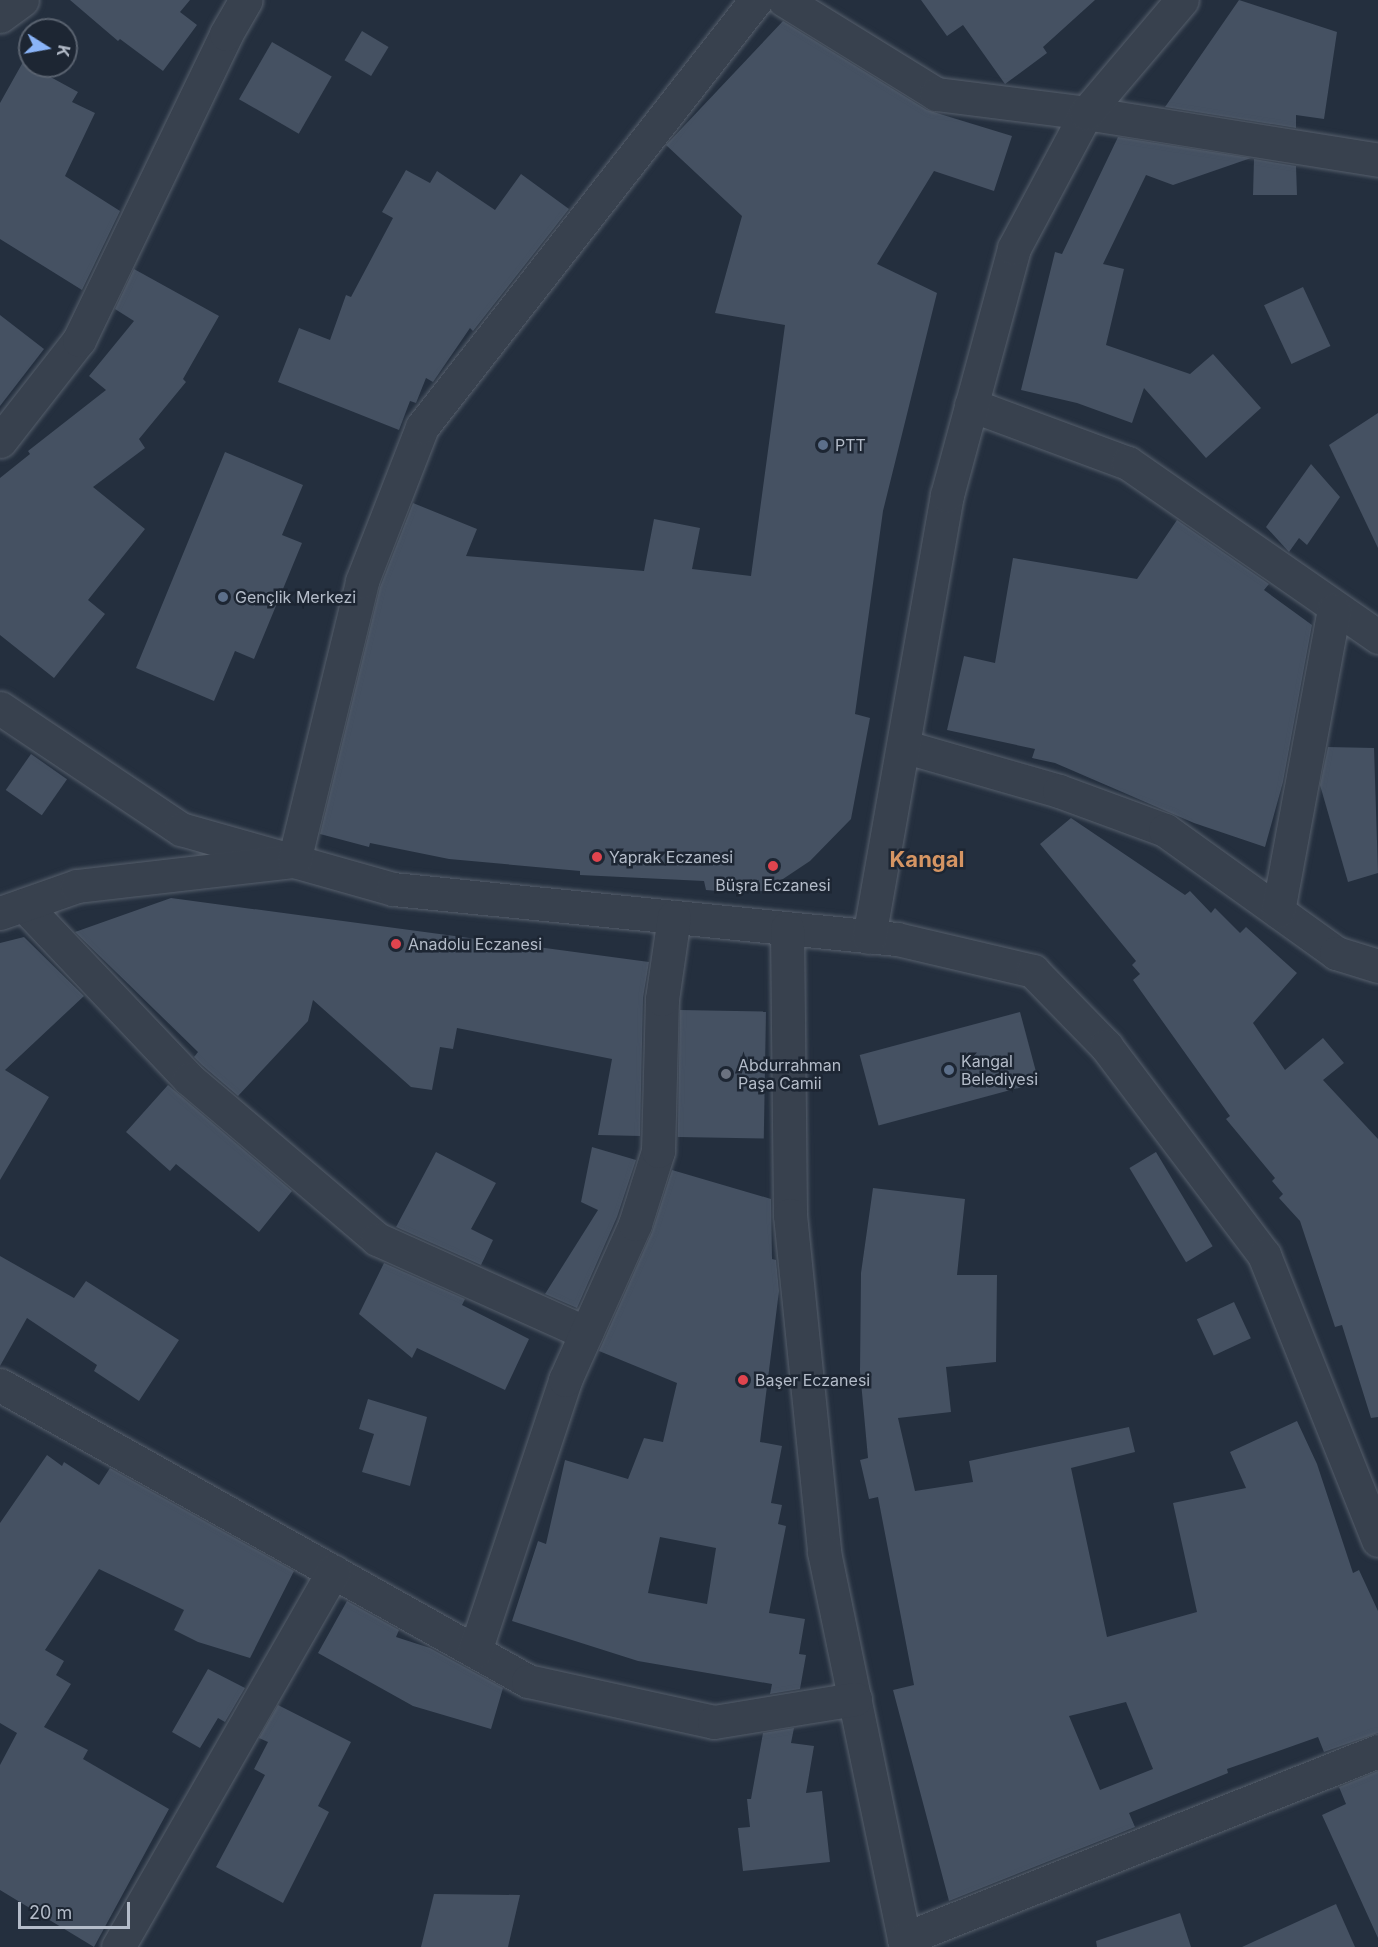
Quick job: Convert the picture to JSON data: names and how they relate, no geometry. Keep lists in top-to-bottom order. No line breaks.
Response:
{"districts":["Kangal"],"places":["PTT","Gençlik Merkezi","Yaprak Eczanesi","Büşra Eczanesi","Anadolu Eczanesi","Kangal Belediyesi","Abdurrahman Paşa Camii","Başer Eczanesi"],"scale_bar":"20 m","north":"right"}
